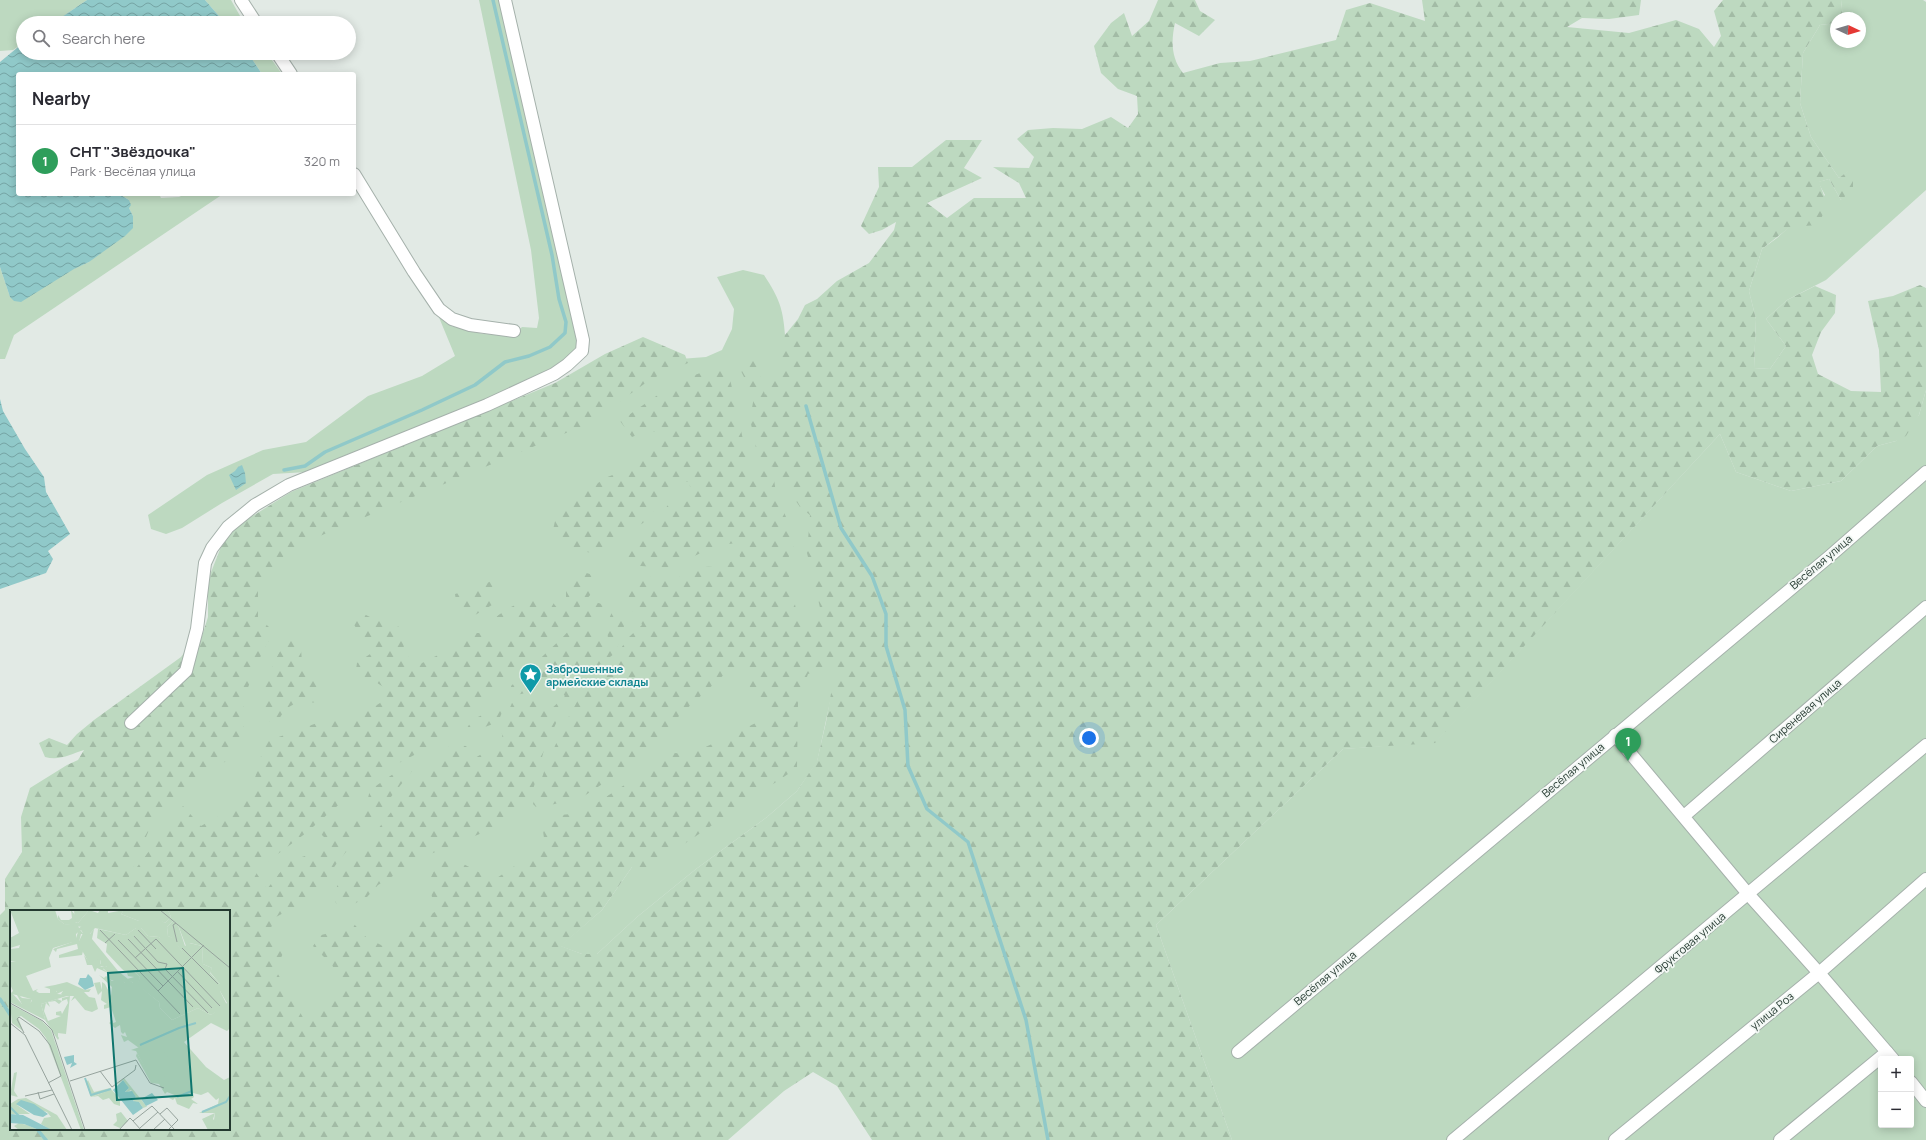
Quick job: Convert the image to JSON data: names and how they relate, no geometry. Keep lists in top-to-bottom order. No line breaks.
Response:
{"streets":{"street":["Весёлая улица","Сиреневая улица","Фруктовая улица","улица Роз"]},"places":{"place":["Заброшенные армейские склады"]},"north":"right","page":{"search":"Search here","heading":"Nearby","list":[{"mark":"1","name":"СНТ \"Звёздочка\"","note":"Park · Весёлая улица","value":"320 m"}],"pins":"1","map_buttons":["+","−"]}}
